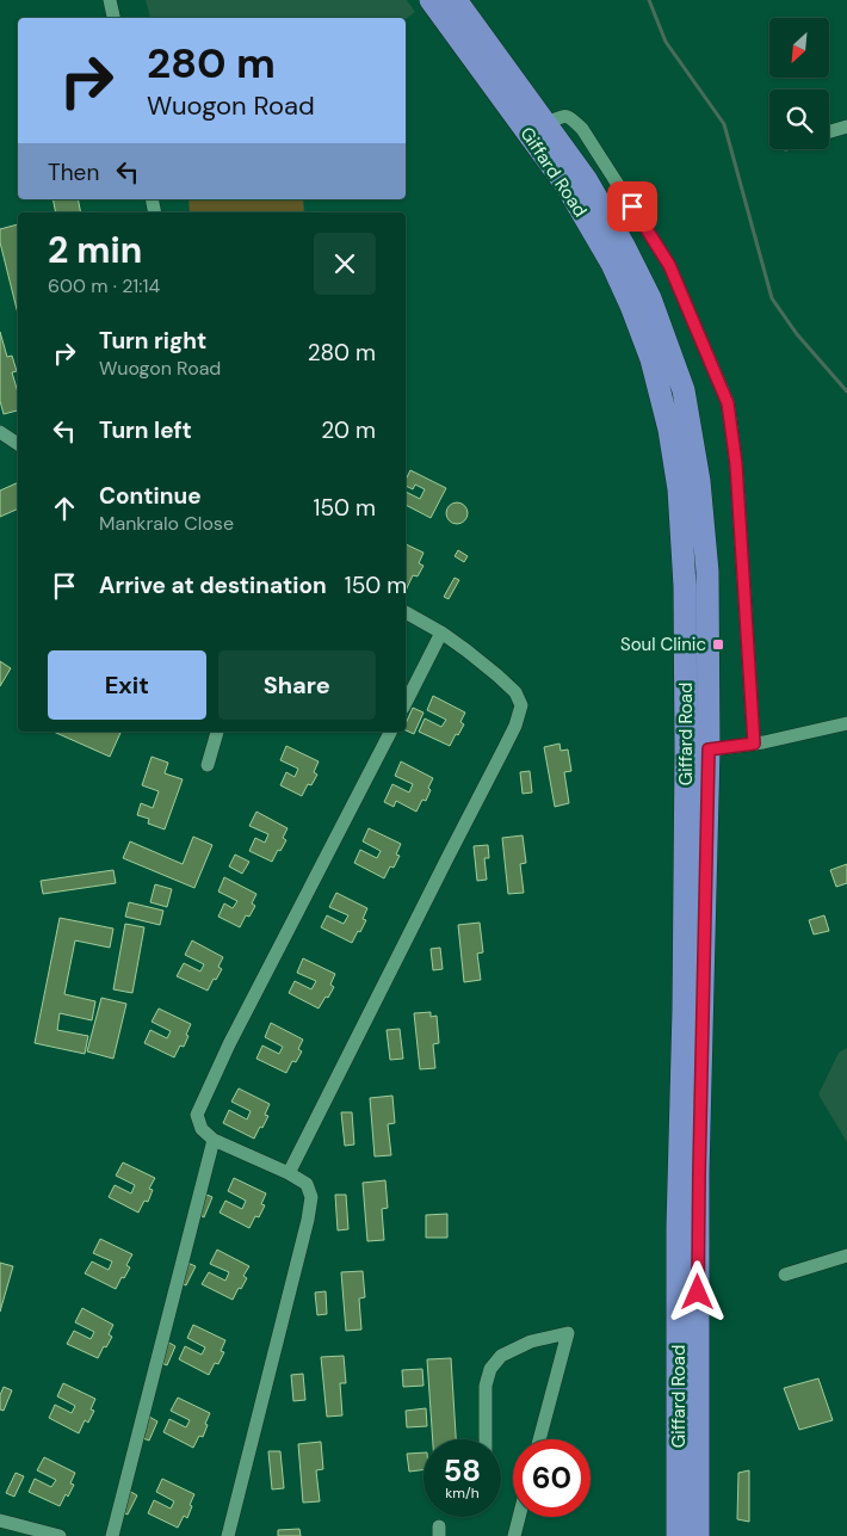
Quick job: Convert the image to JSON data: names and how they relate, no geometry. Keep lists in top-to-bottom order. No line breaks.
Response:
{"streets":{"main road":["Giffard Road"]},"places":{"transit":["Soul Clinic"]},"north":"bottom left","page":{"turn":["280 m","Wuogon Road"],"then":"Then","heading":["2 min","600 m · 21:14"],"list":[{"name":"Turn right","note":"Wuogon Road","value":"280 m"},{"name":"Turn left","value":"20 m"},{"name":"Continue","note":"Mankralo Close","value":"150 m"},{"name":"Arrive at destination","value":"150 m"}],"buttons":["Exit","Share"],"speed":"58 km/h","limit":"60"}}
